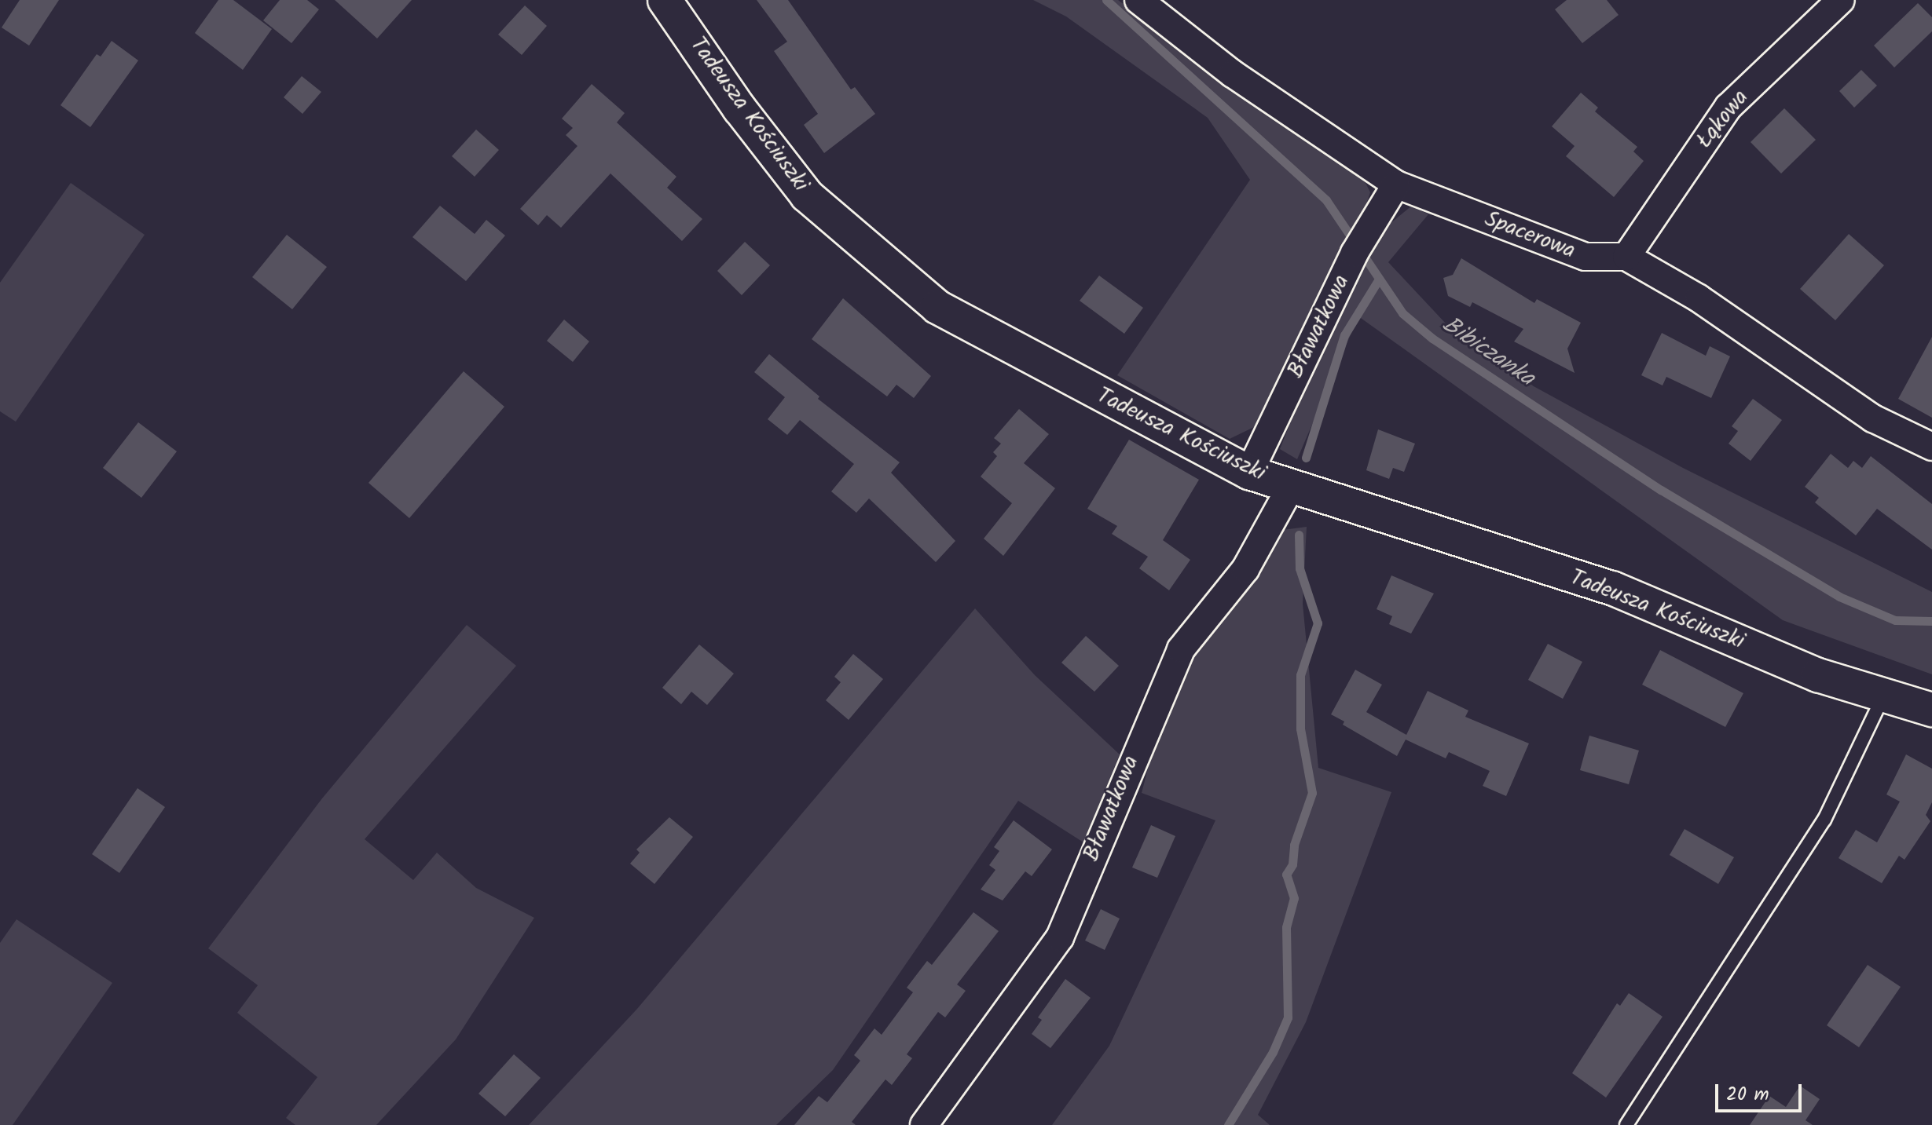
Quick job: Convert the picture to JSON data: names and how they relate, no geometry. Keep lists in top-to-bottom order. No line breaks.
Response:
{"streets":{"street":["Tadeusza Kościuszki","Łąkowa","Spacerowa","Bławatkowa"]},"crossings":[["Tadeusza Kościuszki","Bławatkowa"],["Łąkowa","Spacerowa"],["Spacerowa","Bławatkowa"]],"water":["Bibiczanka"],"scale_bar":"20 m"}
